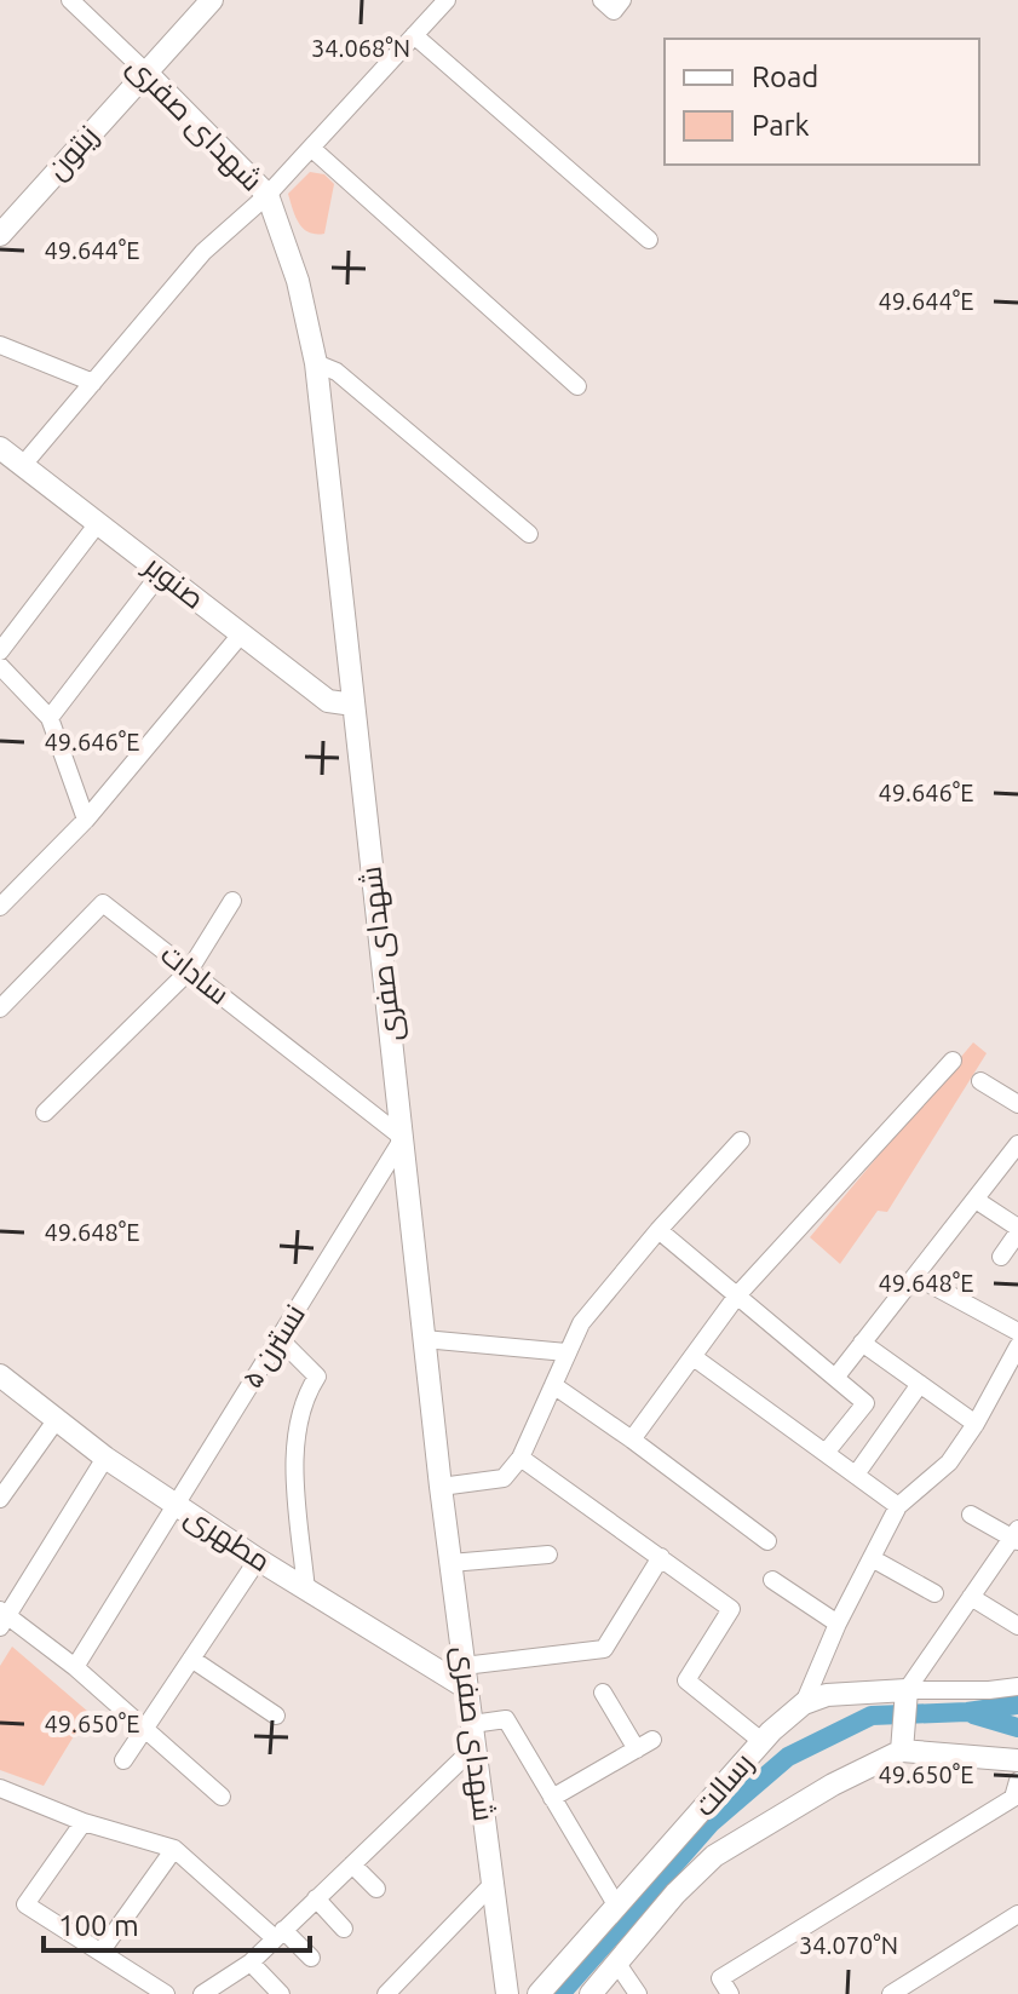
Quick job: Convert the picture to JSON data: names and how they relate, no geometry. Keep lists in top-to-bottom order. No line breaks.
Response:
{"streets":{"street":["شهدای صفری","زیتون","صنوبر","سادات","نسترن ۵","مطهری","رسالت"]},"crossings":[["شهدای صفری","زیتون"],["شهدای صفری","صنوبر"],["شهدای صفری","سادات"],["شهدای صفری","نسترن ۵"],["شهدای صفری","مطهری"],["سادات","نسترن ۵"],["نسترن ۵","مطهری"]],"legend":["Road","Park"],"scale_bar":"100 m","coordinates":["34.068°N","49.644°E","49.646°E","49.648°E","49.650°E","34.070°N"]}
